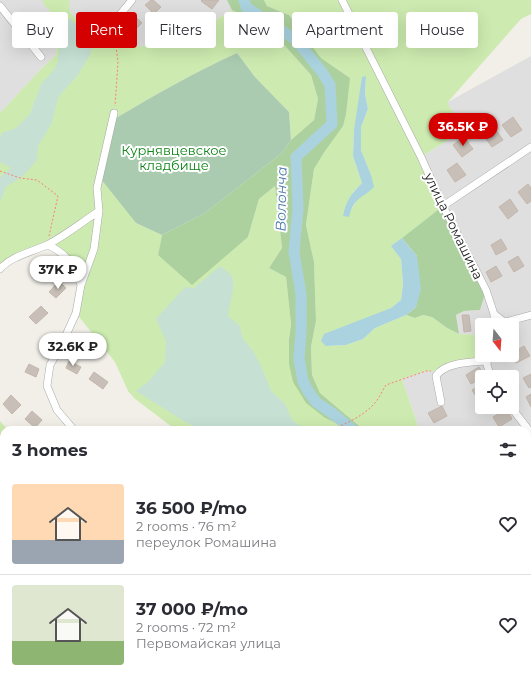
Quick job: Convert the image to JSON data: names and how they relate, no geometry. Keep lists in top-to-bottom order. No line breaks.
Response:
{"streets":{"street":["улица Ромашина"]},"water":["Волонча"],"parks":["Курнявцевское кладбище"],"north":"bottom","page":{"chip":["Buy","Rent","Filters","New","Apartment","House"],"price":["36.5K ₽","37K ₽","32.6K ₽"],"heading":"3 homes","list":[{"name":"36 500 ₽/mo","note":"2 rooms · 76 m² · переулок Ромашина"},{"name":"37 000 ₽/mo","note":"2 rooms · 72 m² · Первомайская улица"}]}}
